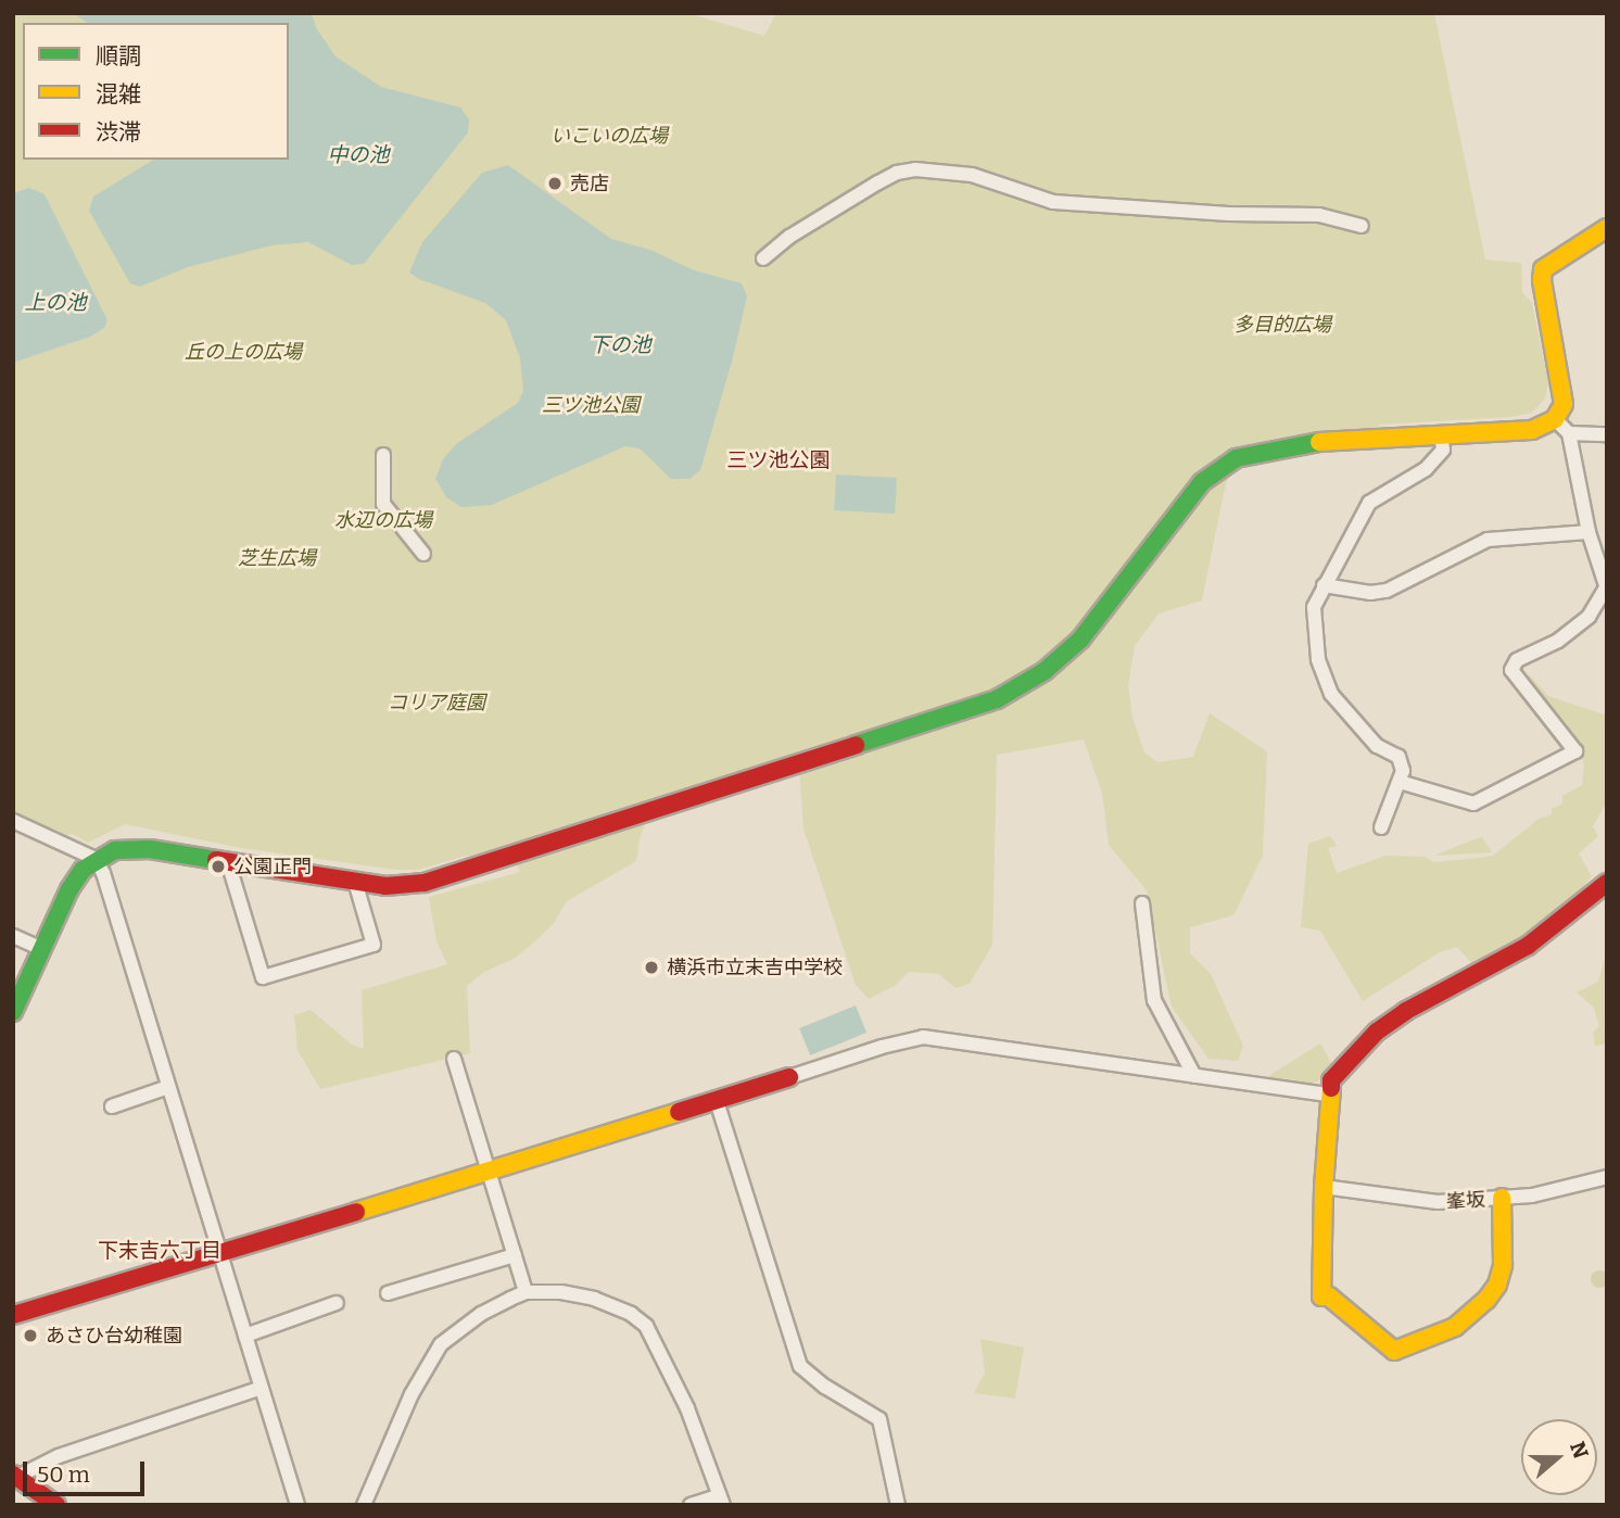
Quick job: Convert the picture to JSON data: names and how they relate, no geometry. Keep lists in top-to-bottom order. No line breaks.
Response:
{"streets":{"street":["峯坂"]},"districts":["三ツ池公園","下末吉六丁目"],"water":["中の池","上の池","下の池"],"parks":["いこいの広場","多目的広場","丘の上の広場","三ツ池公園","水辺の広場","芝生広場","コリア庭園"],"places":["売店","公園正門","横浜市立末吉中学校","あさひ台幼稚園"],"legend":["順調","混雑","渋滞"],"scale_bar":"50 m","north":"right"}
